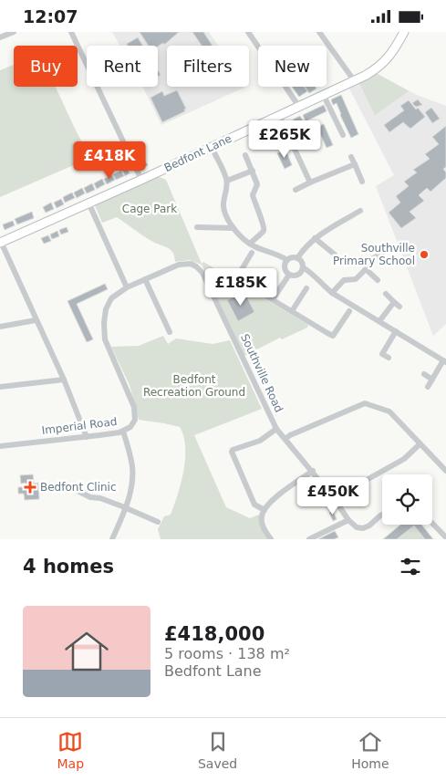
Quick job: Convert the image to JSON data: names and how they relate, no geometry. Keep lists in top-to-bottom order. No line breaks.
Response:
{"streets":{"main road":["Bedfont Lane"],"street":["Southville Road","Imperial Road"]},"crossings":[["Southville Road","Imperial Road"]],"parks":["Cage Park","Bedfont Recreation Ground"],"places":{"other":["Southville Primary School"],"health":["Bedfont Clinic"]},"page":{"status":"12:07","chip":["Buy","Rent","Filters","New"],"price":["£265K","£418K","£185K","£450K"],"heading":"4 homes","list":[{"name":"£418,000","note":"5 rooms · 138 m² · Bedfont Lane"}],"tabs":["Map","Saved","Home"]}}
